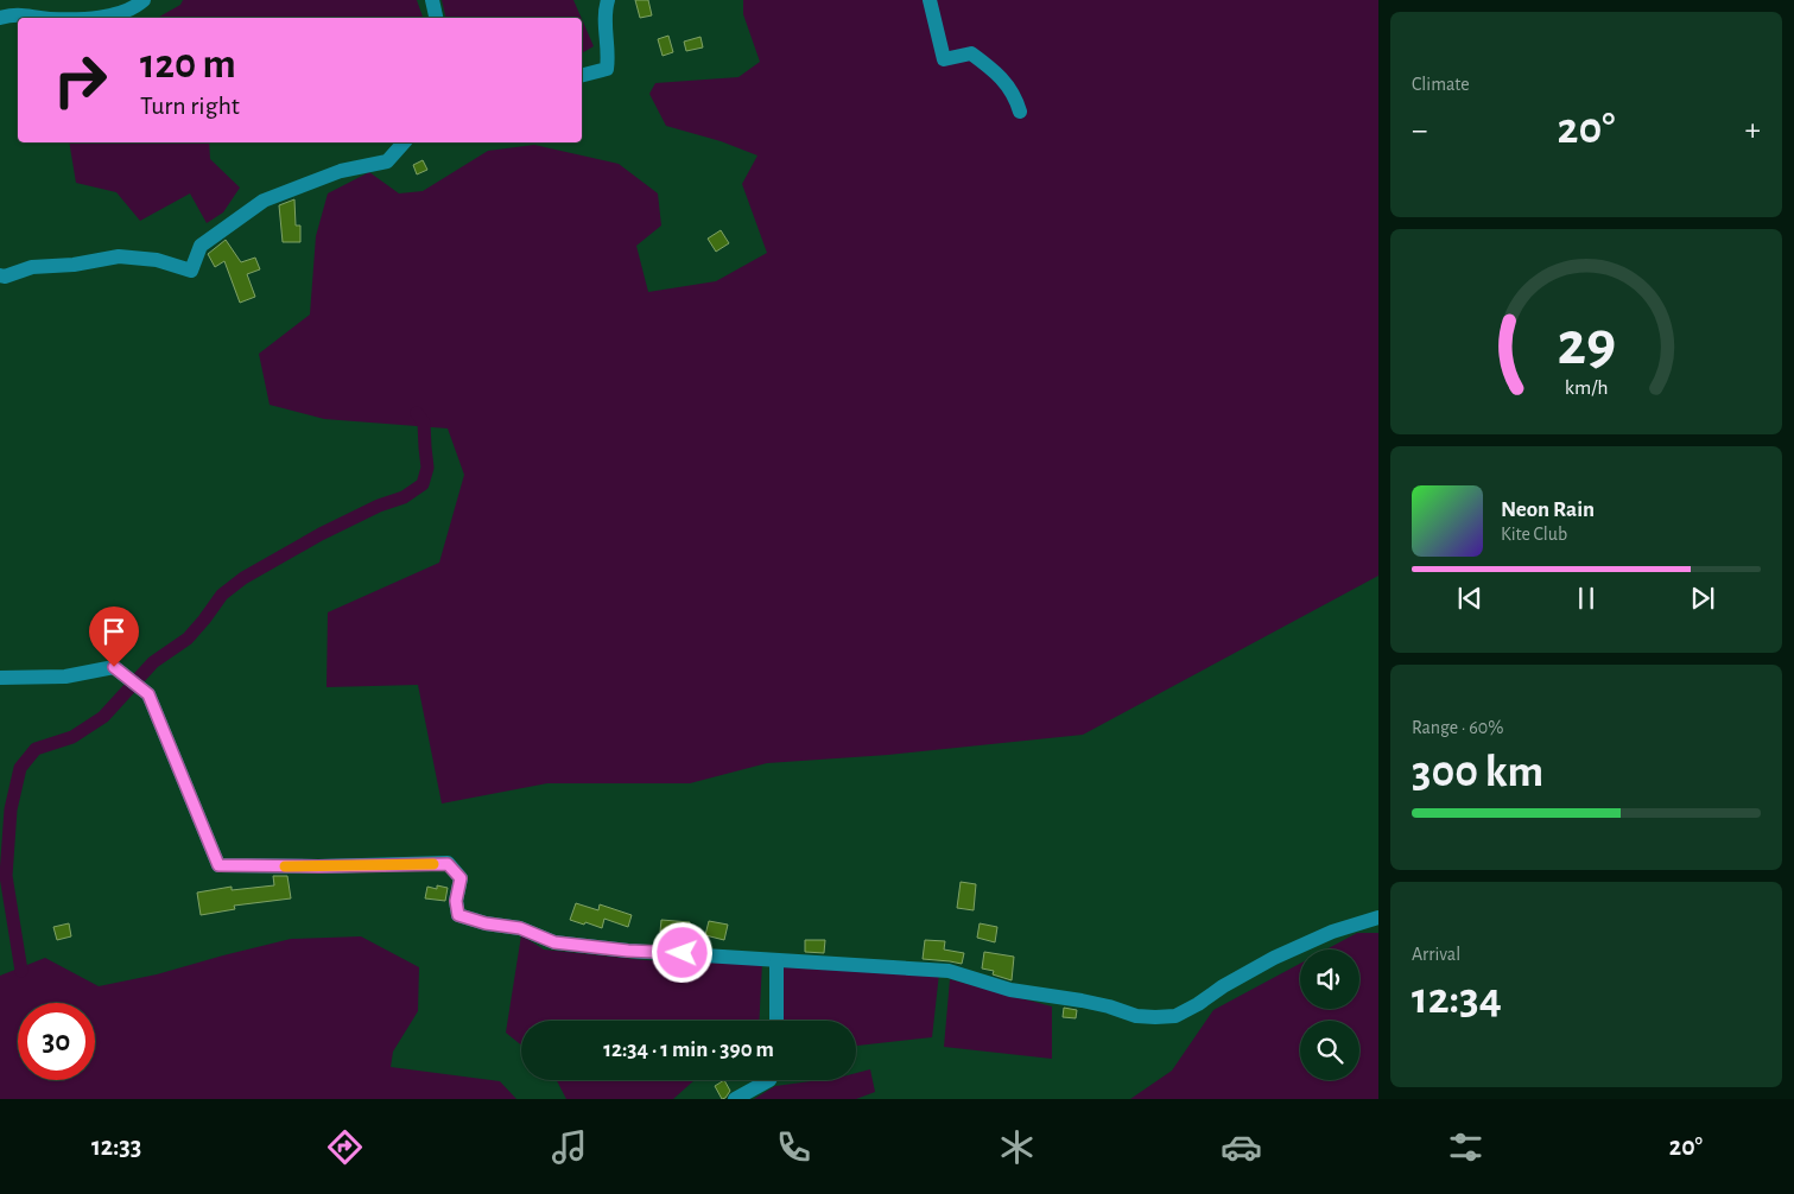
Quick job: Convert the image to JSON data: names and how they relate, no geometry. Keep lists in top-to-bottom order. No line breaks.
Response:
{"page":{"tile":["Climate",["Range · 60%","300 km"],["Arrival","12:34"]],"turn":["120 m","Turn right"],"heat":["−","20°","+"],"song":["Neon Rain","Kite Club"],"limit":"30","trip":"12:34 · 1 min · 390 m","tabs":["12:33","20°"],"gauge":["29","km/h"]}}
